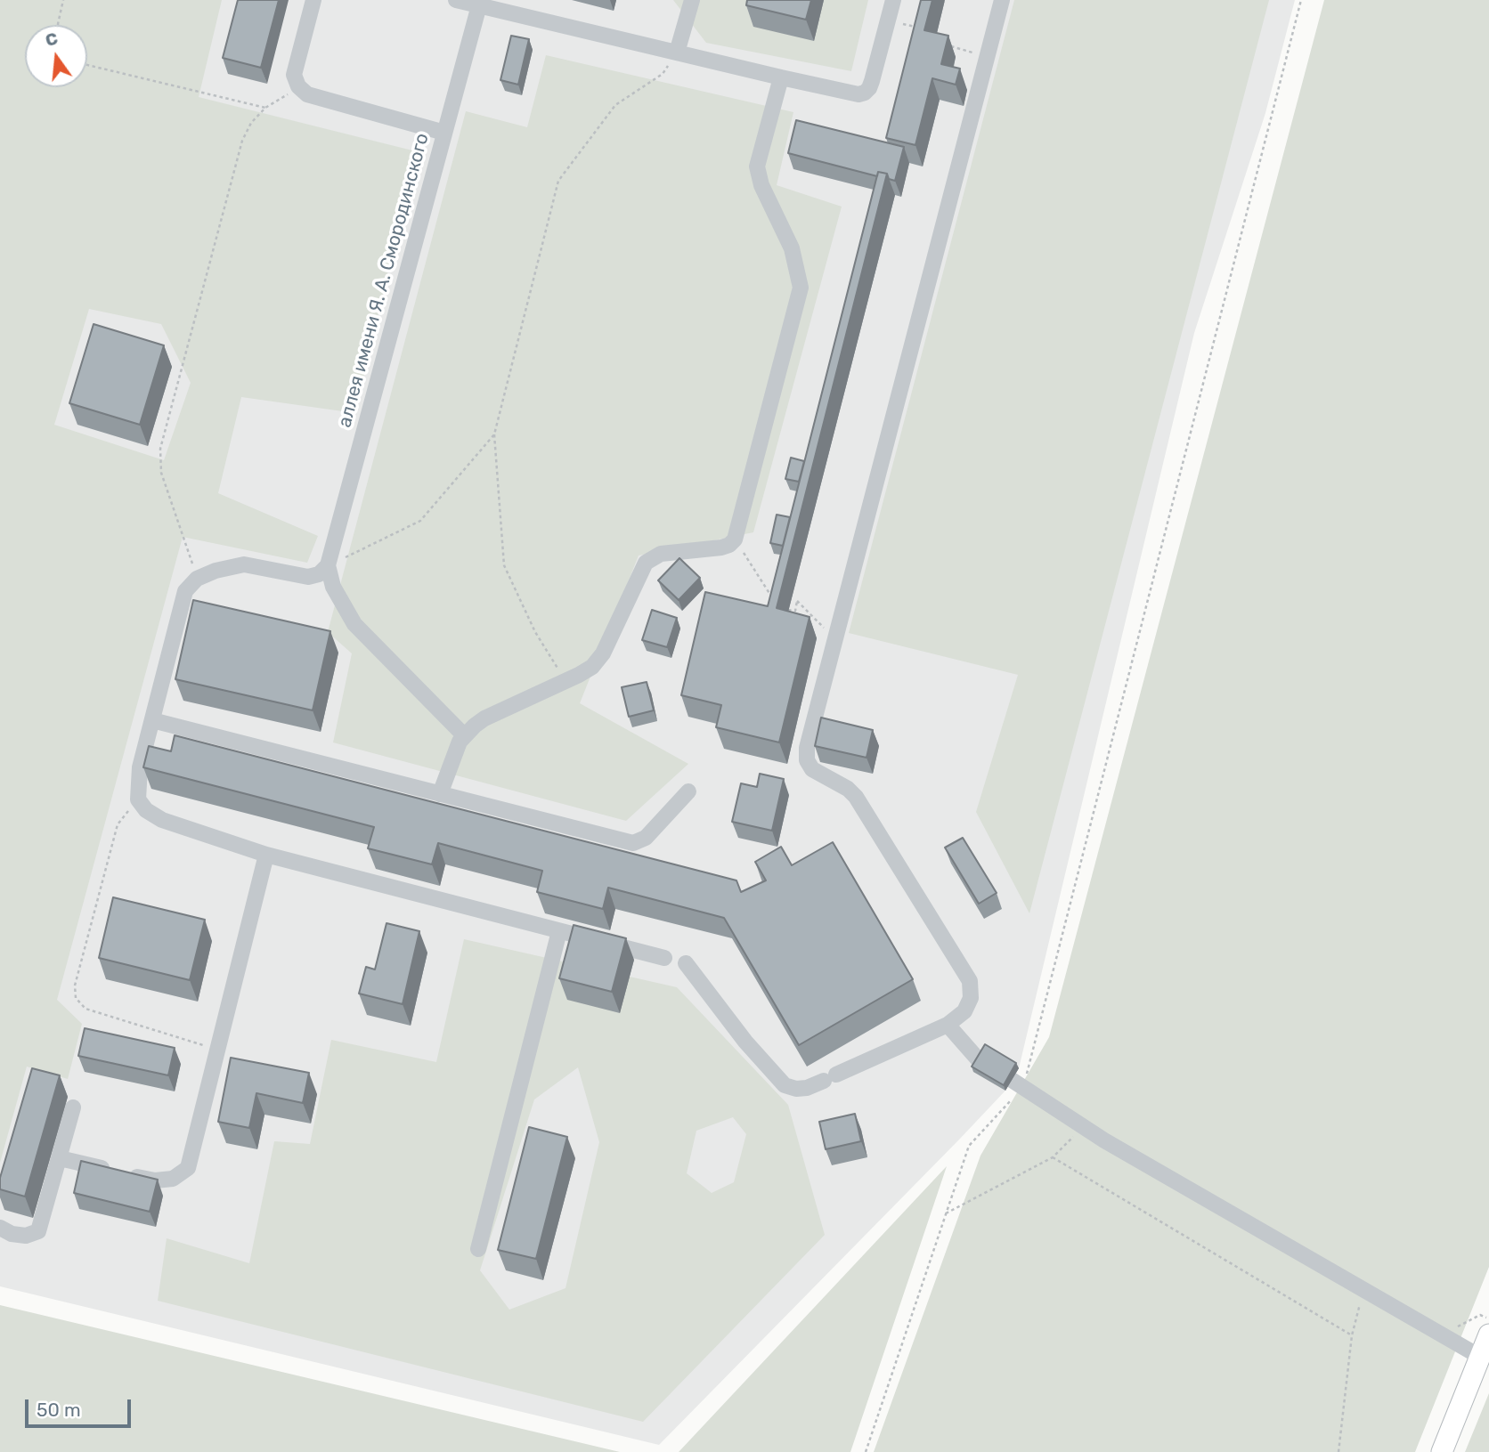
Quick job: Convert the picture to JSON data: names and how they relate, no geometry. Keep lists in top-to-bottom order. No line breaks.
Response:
{"streets":{"street":["аллея имени Я. А. Смородинского"]},"scale_bar":"50 m","north":"top"}
